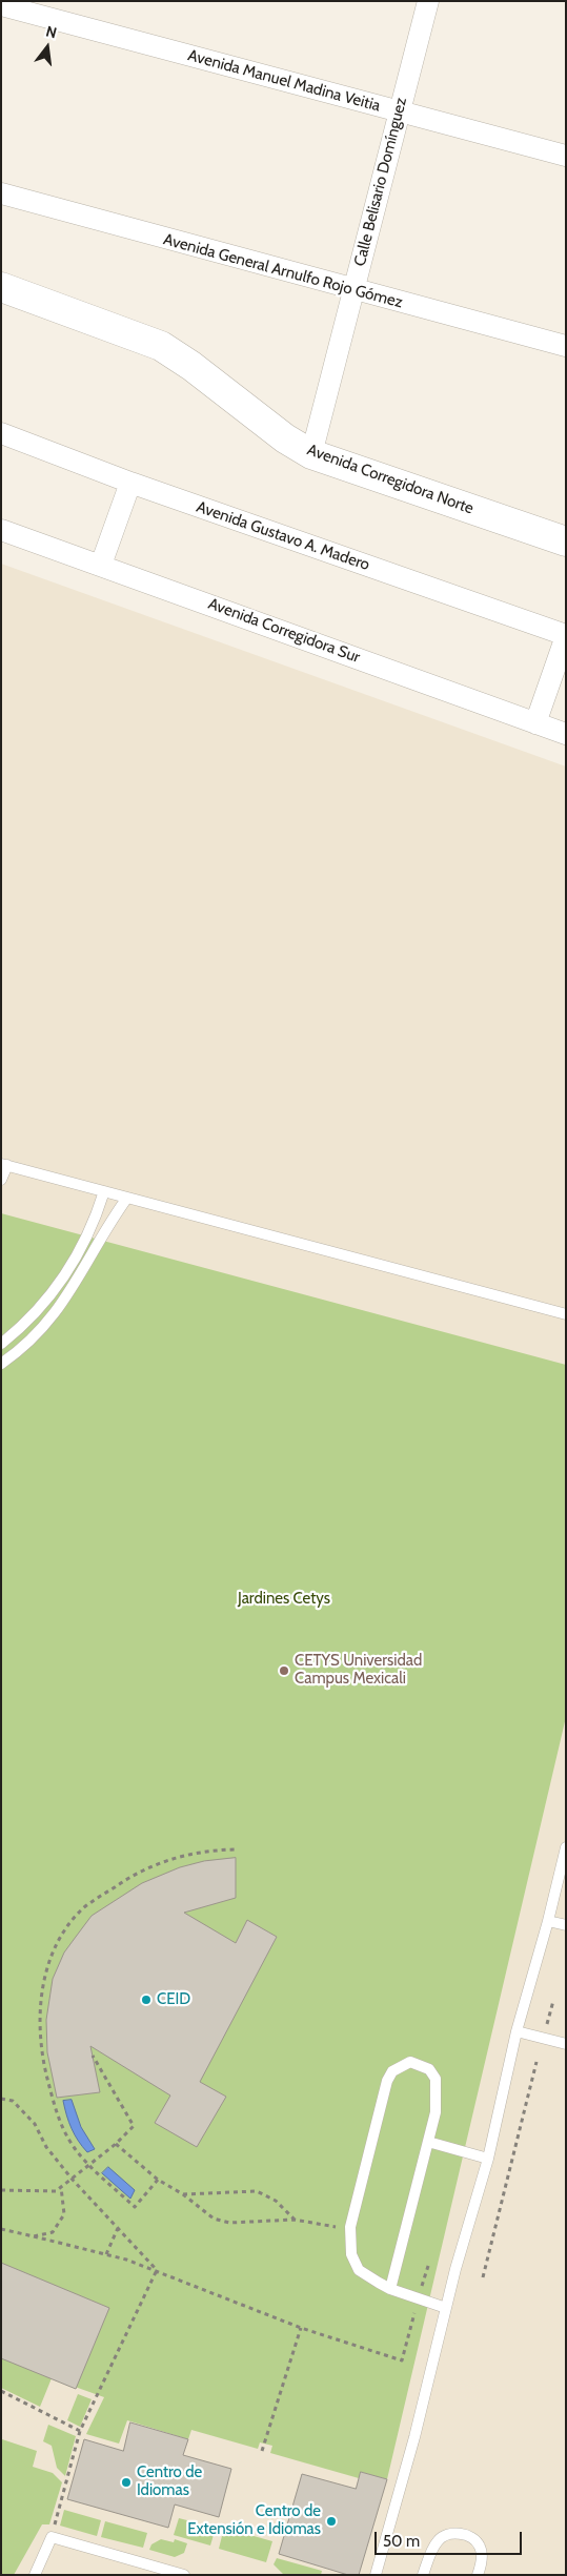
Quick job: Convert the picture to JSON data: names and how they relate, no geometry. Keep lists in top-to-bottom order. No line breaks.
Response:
{"streets":{"street":["Avenida Manuel Madina Veitia","Calle Belisario Domínguez","Avenida General Arnulfo Rojo Gómez","Avenida Corregidora Norte","Avenida Gustavo A. Madero","Avenida Corregidora Sur"]},"crossings":[["Avenida Manuel Madina Veitia","Calle Belisario Domínguez"],["Calle Belisario Domínguez","Avenida General Arnulfo Rojo Gómez"],["Calle Belisario Domínguez","Avenida Corregidora Norte"]],"parks":["Jardines Cetys"],"places":["CETYS Universidad Campus Mexicali","CEID","Centro de Idiomas","Centro de Extensión e Idiomas"],"scale_bar":"50 m","north":"top"}
